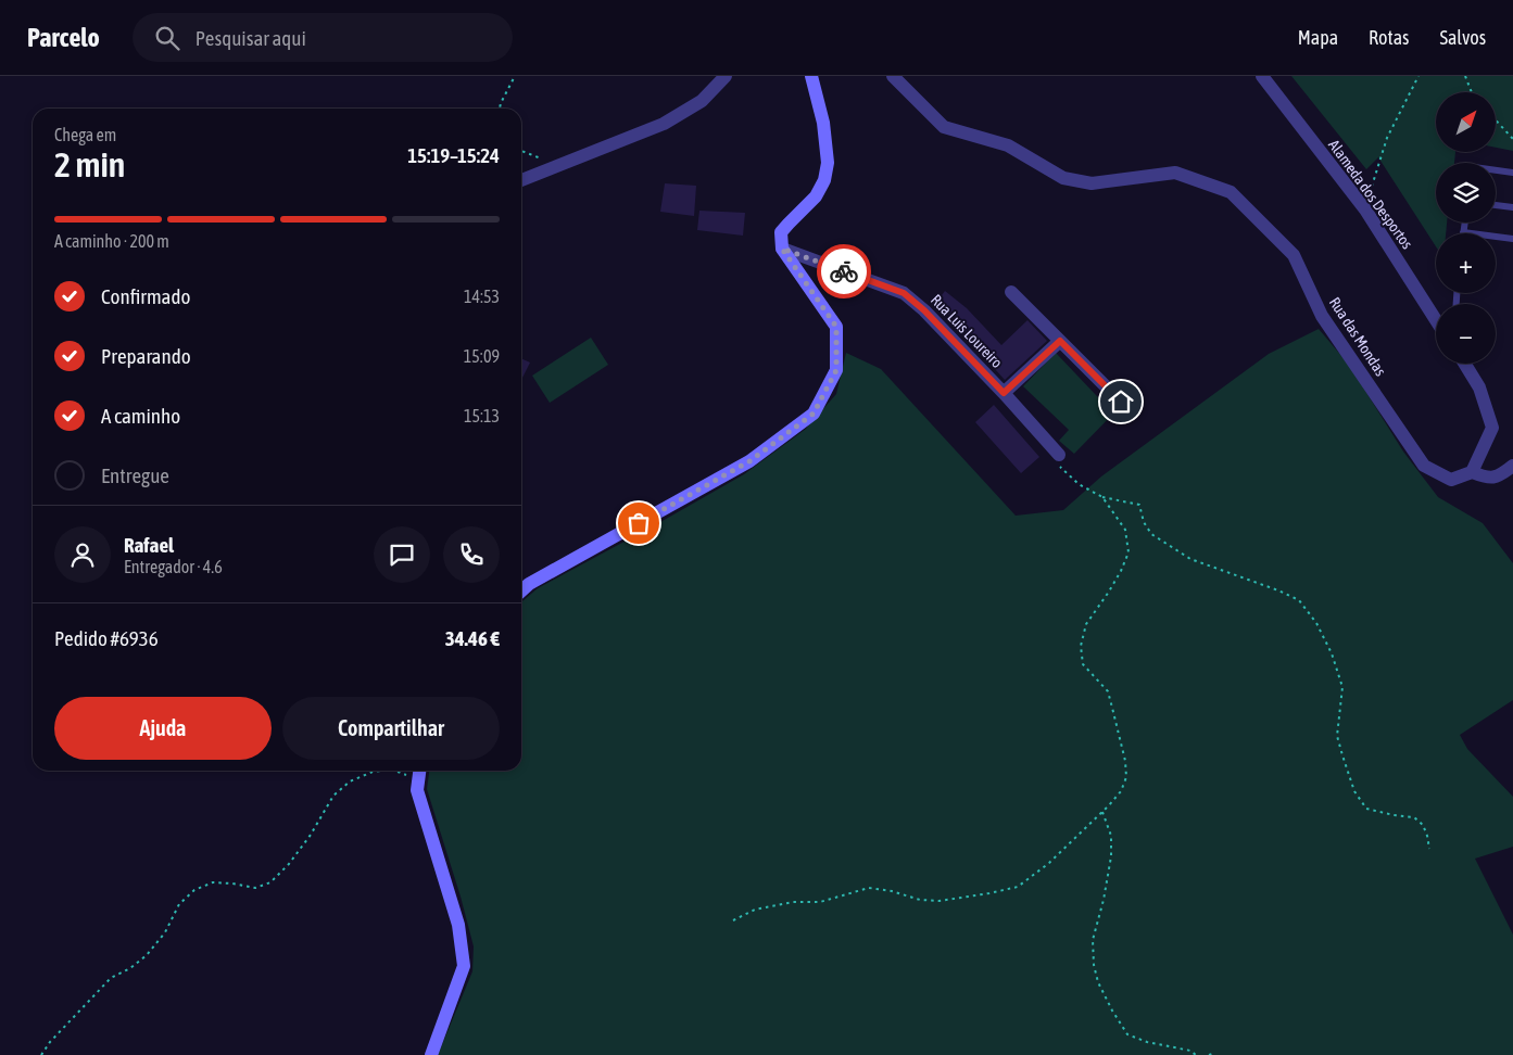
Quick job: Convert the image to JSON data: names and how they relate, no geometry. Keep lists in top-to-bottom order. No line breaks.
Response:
{"streets":{"street":["Alameda dos Desportos","Rua Luis Loureiro","Rua das Mondas"]},"north":"top right","page":{"header":"Parcelo","search":"Pesquisar aqui","nav":["Mapa","Rotas","Salvos"],"map_buttons":["+","−"],"heading":["2 min","Chega em","15:19–15:24"],"panel":["Rafael","Entregador · 4.6","Pedido #6936","34.46 €"],"bar":"A caminho · 200 m","list":[["Confirmado","14:53"],["Preparando","15:09"],["A caminho","15:13"],"Entregue"],"buttons":["Ajuda","Compartilhar"]}}
